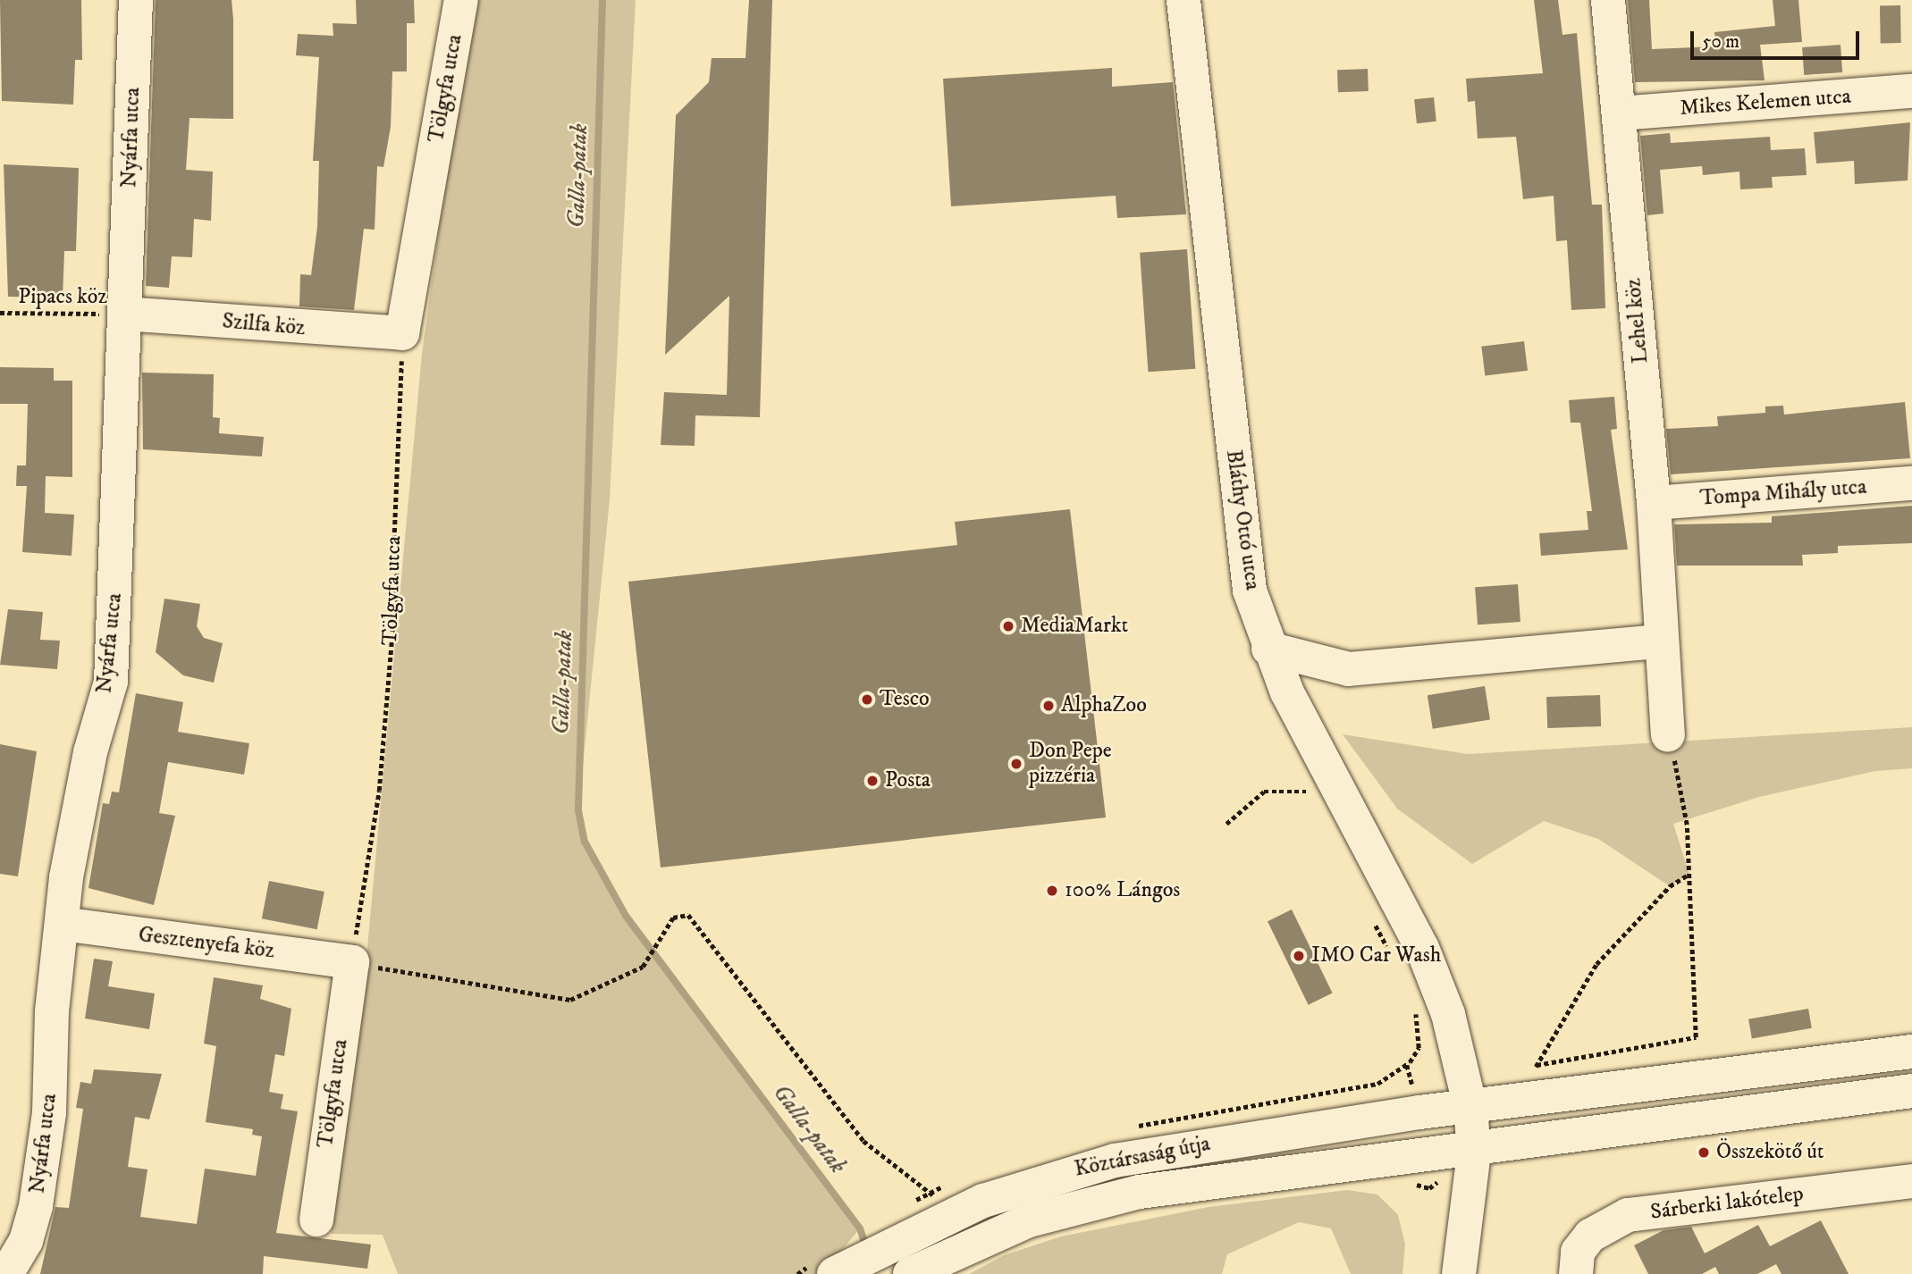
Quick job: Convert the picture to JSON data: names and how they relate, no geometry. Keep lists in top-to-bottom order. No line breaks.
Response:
{"streets":{"street":["Tölgyfa utca","Mikes Kelemen utca","Nyárfa utca","Lehel köz","Szilfa köz","Tompa Mihály utca","Bláthy Ottó utca","Gesztenyefa köz","Köztársaság útja","Sárberki lakótelep"],"path":["Pipacs köz"]},"crossings":[["Tölgyfa utca","Szilfa köz"],["Tölgyfa utca","Gesztenyefa köz"],["Mikes Kelemen utca","Lehel köz"],["Nyárfa utca","Pipacs köz"],["Nyárfa utca","Szilfa köz"],["Nyárfa utca","Gesztenyefa köz"],["Pipacs köz","Szilfa köz"],["Lehel köz","Tompa Mihály utca"],["Bláthy Ottó utca","Köztársaság útja"]],"water":["Galla-patak"],"places":["MediaMarkt","Tesco","AlphaZoo","Don Pepe pizzéria","Posta","100% Lángos","IMO Car Wash","Összekötő út"],"scale_bar":"50 m"}
